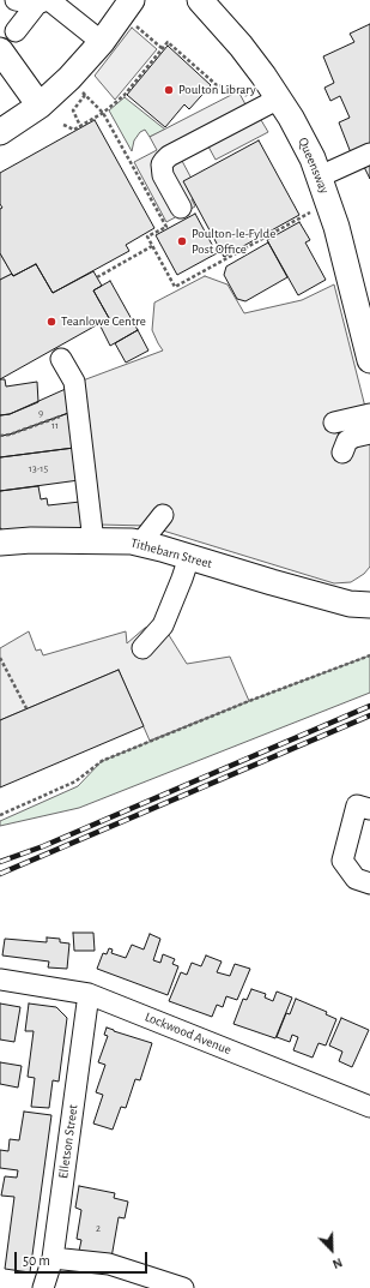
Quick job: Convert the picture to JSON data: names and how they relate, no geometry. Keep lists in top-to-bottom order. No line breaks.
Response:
{"streets":{"main road":["Queensway","Tithebarn Street"],"street":["Lockwood Avenue","Elletson Street"]},"crossings":[["Lockwood Avenue","Elletson Street"]],"places":["Poulton Library","Poulton-le-Fylde Post Office","Teanlowe Centre"],"house_numbers":["9","11","13-15","2"],"scale_bar":"50 m","north":"bottom right"}
